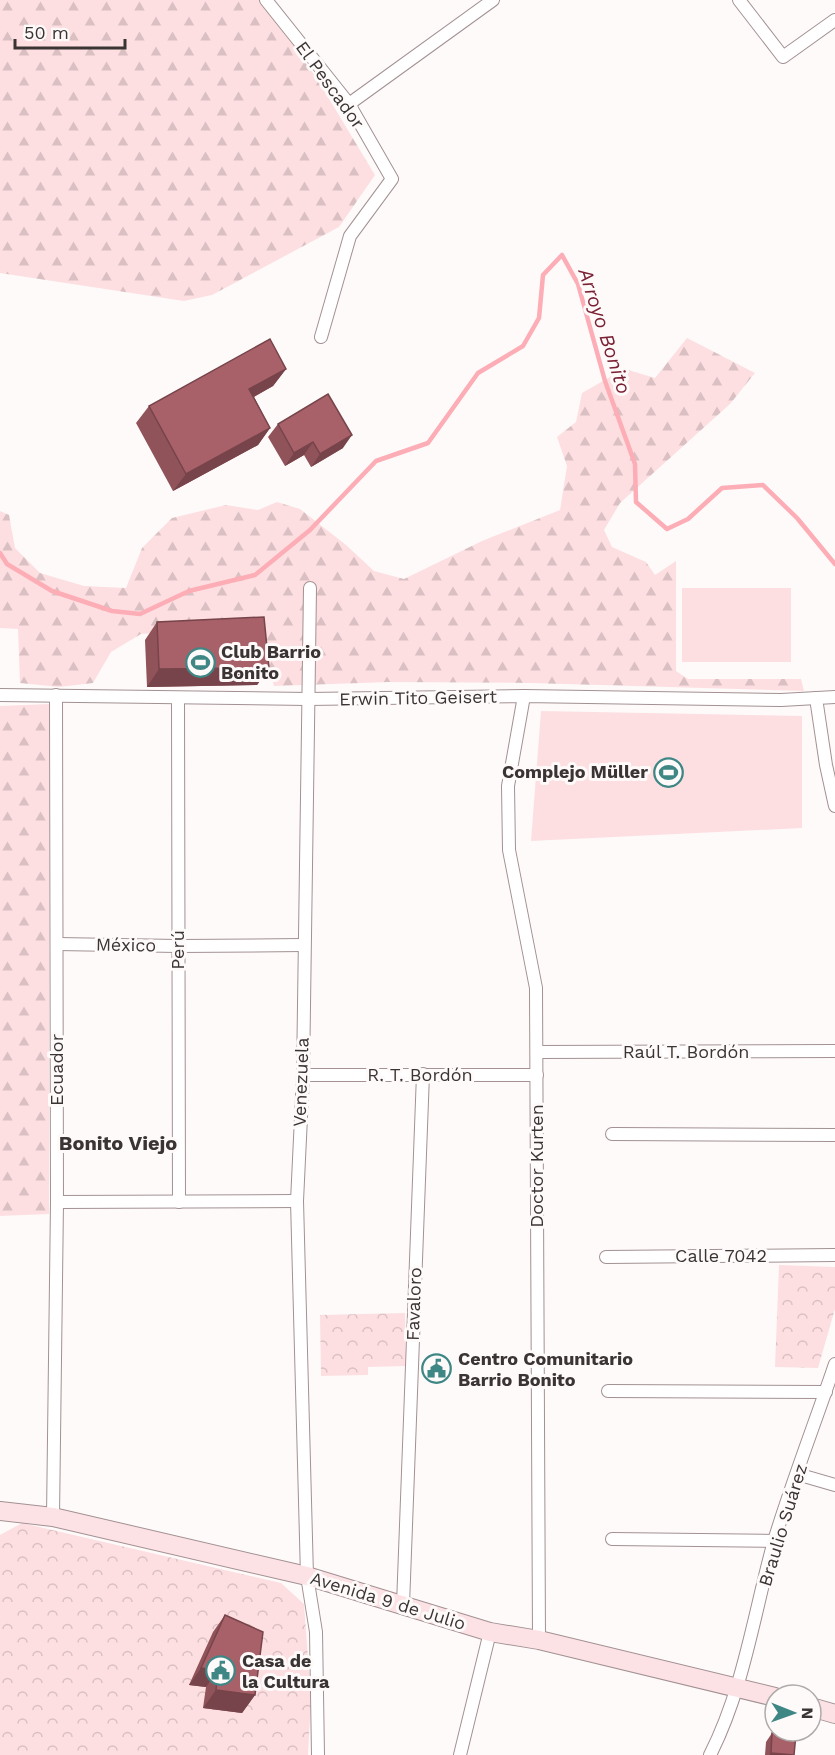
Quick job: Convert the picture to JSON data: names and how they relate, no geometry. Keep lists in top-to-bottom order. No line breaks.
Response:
{"streets":{"main road":["Avenida 9 de Julio"],"street":["El Pescador","Erwin Tito Geisert","México","Perú","Raúl T. Bordón","Ecuador","R. T. Bordón","Venezuela","Doctor Kurten","Calle 7042","Favaloro","Braulio Suárez"]},"crossings":[["Erwin Tito Geisert","Perú"],["Erwin Tito Geisert","Ecuador"],["Erwin Tito Geisert","Venezuela"],["Erwin Tito Geisert","Doctor Kurten"],["México","Perú"],["México","Ecuador"],["México","Venezuela"],["Raúl T. Bordón","Doctor Kurten"],["Ecuador","Avenida 9 de Julio"],["R. T. Bordón","Venezuela"],["R. T. Bordón","Doctor Kurten"],["R. T. Bordón","Favaloro"],["Venezuela","Avenida 9 de Julio"],["Doctor Kurten","Avenida 9 de Julio"],["Favaloro","Avenida 9 de Julio"],["Braulio Suárez","Avenida 9 de Julio"]],"districts":["Bonito Viejo"],"water":["Arroyo Bonito"],"places":{"sports":["Club Barrio Bonito","Complejo Müller"],"public building":["Centro Comunitario Barrio Bonito","Casa de la Cultura"]},"scale_bar":"50 m","north":"right"}
